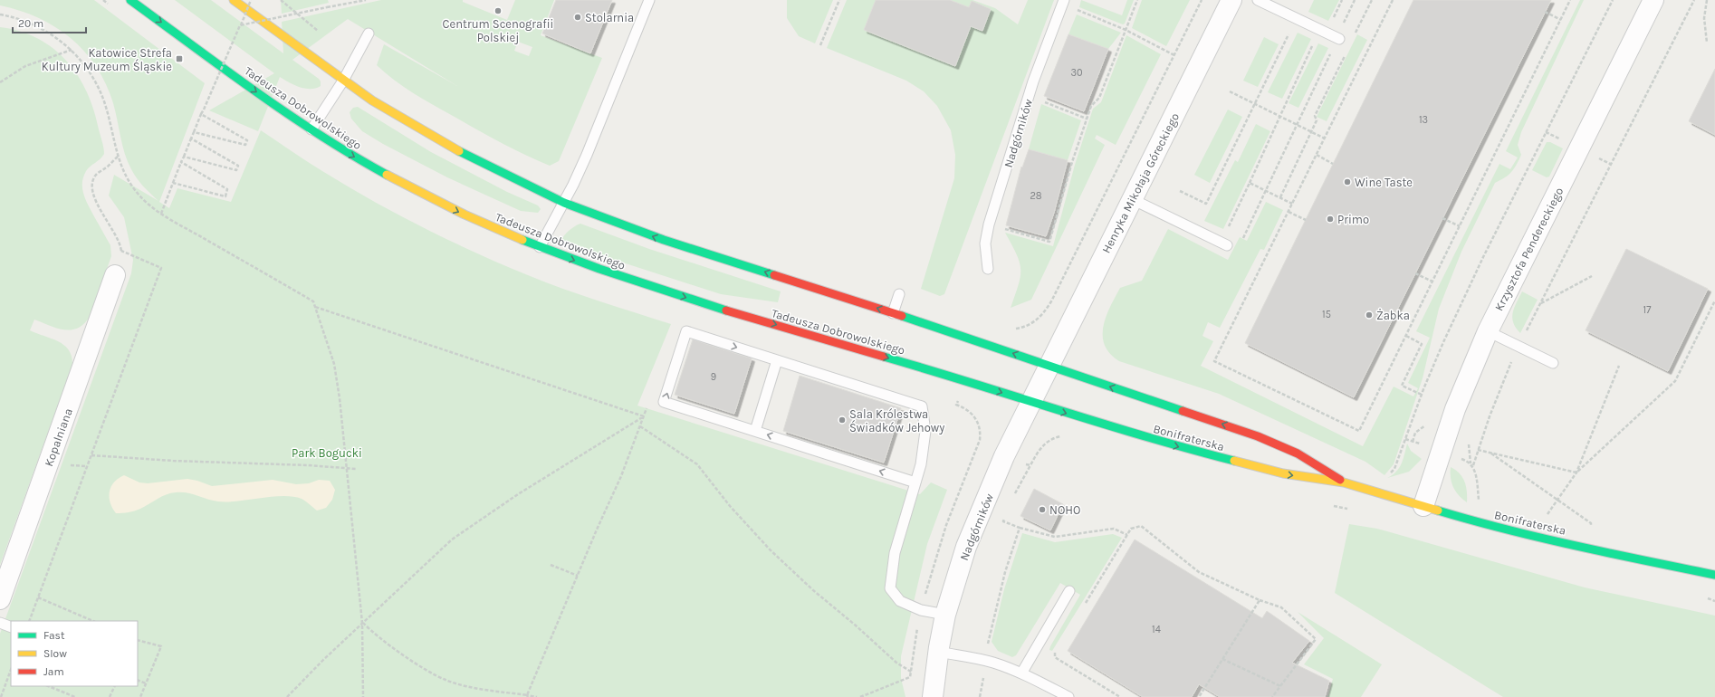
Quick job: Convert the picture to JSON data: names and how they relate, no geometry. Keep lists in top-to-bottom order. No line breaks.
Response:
{"streets":{"street":["Tadeusza Dobrowolskiego","Nadgórników","Henryka Mikołaja Góreckiego","Krzysztofa Pendereckiego","Kopalniana","Bonifraterska"]},"crossings":[["Tadeusza Dobrowolskiego","Nadgórników"],["Tadeusza Dobrowolskiego","Bonifraterska"],["Nadgórników","Henryka Mikołaja Góreckiego"],["Nadgórników","Bonifraterska"],["Henryka Mikołaja Góreckiego","Bonifraterska"],["Krzysztofa Pendereckiego","Bonifraterska"]],"parks":["Park Bogucki"],"places":{"other":["Centrum Scenografii Polskiej","Stolarnia","Wine Taste","Primo","Żabka","Sala Królestwa Świadków Jehowy","NOHO"],"transit":["Katowice Strefa Kultury Muzeum Śląskie"]},"house_numbers":["30","13","28","17","15","9","14"],"legend":["Fast","Slow","Jam"],"scale_bar":"20 m"}
